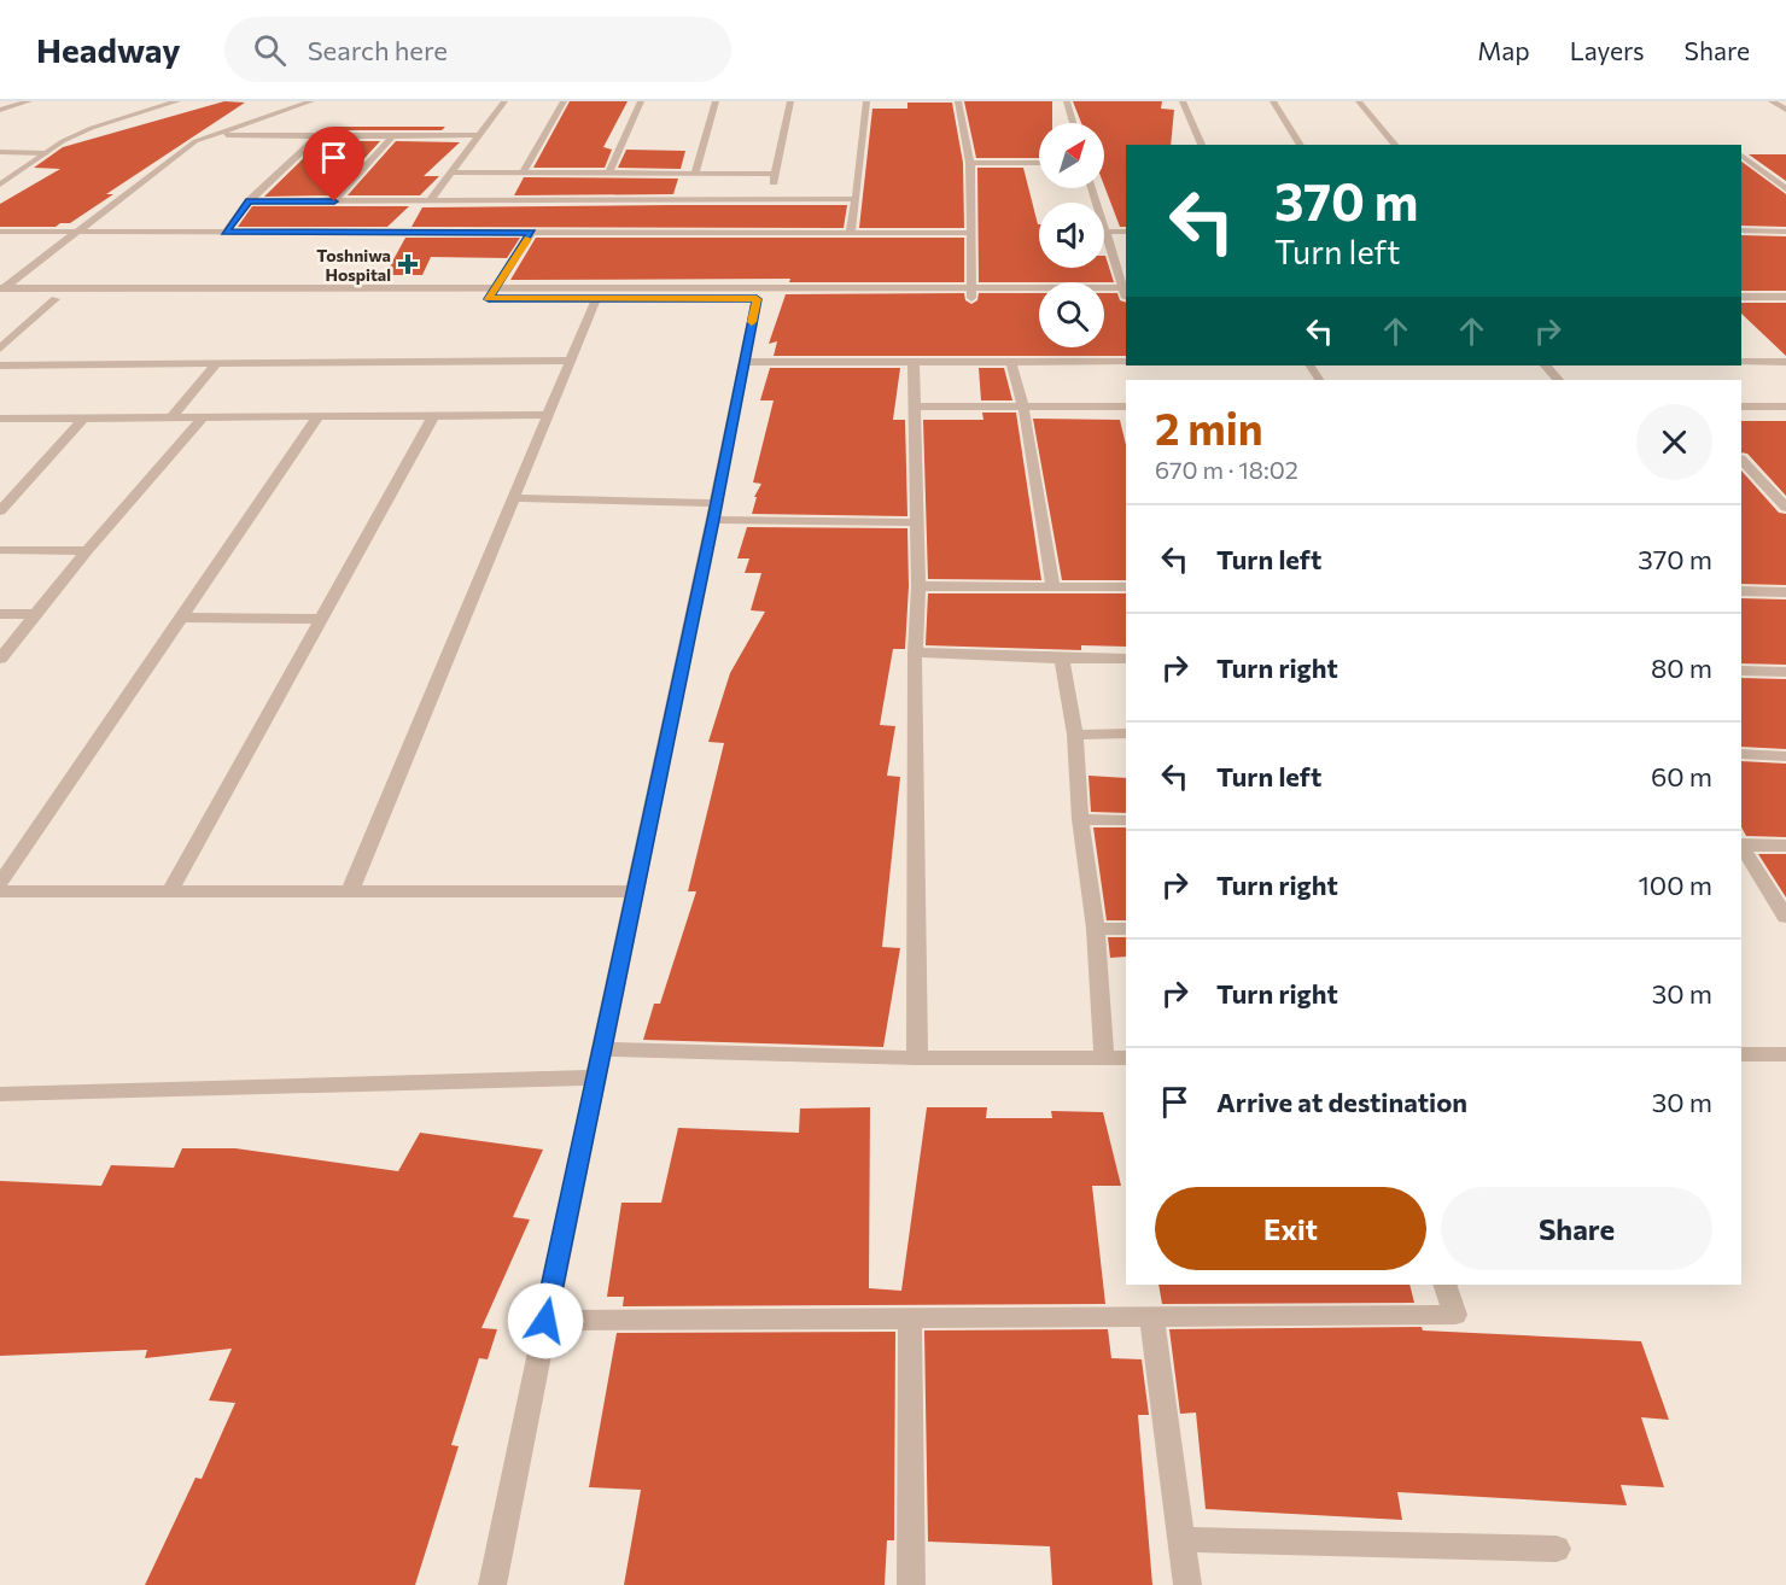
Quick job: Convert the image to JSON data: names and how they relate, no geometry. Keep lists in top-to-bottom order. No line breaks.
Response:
{"places":{"health":["Toshniwa Hospital"]},"north":"top right","page":{"header":"Headway","search":"Search here","nav":["Map","Layers","Share"],"turn":["370 m","Turn left"],"heading":["2 min","670 m · 18:02"],"list":[{"name":"Turn left","value":"370 m"},{"name":"Turn right","value":"80 m"},{"name":"Turn left","value":"60 m"},{"name":"Turn right","value":"100 m"},{"name":"Turn right","value":"30 m"},{"name":"Arrive at destination","value":"30 m"}],"buttons":["Exit","Share"]}}
